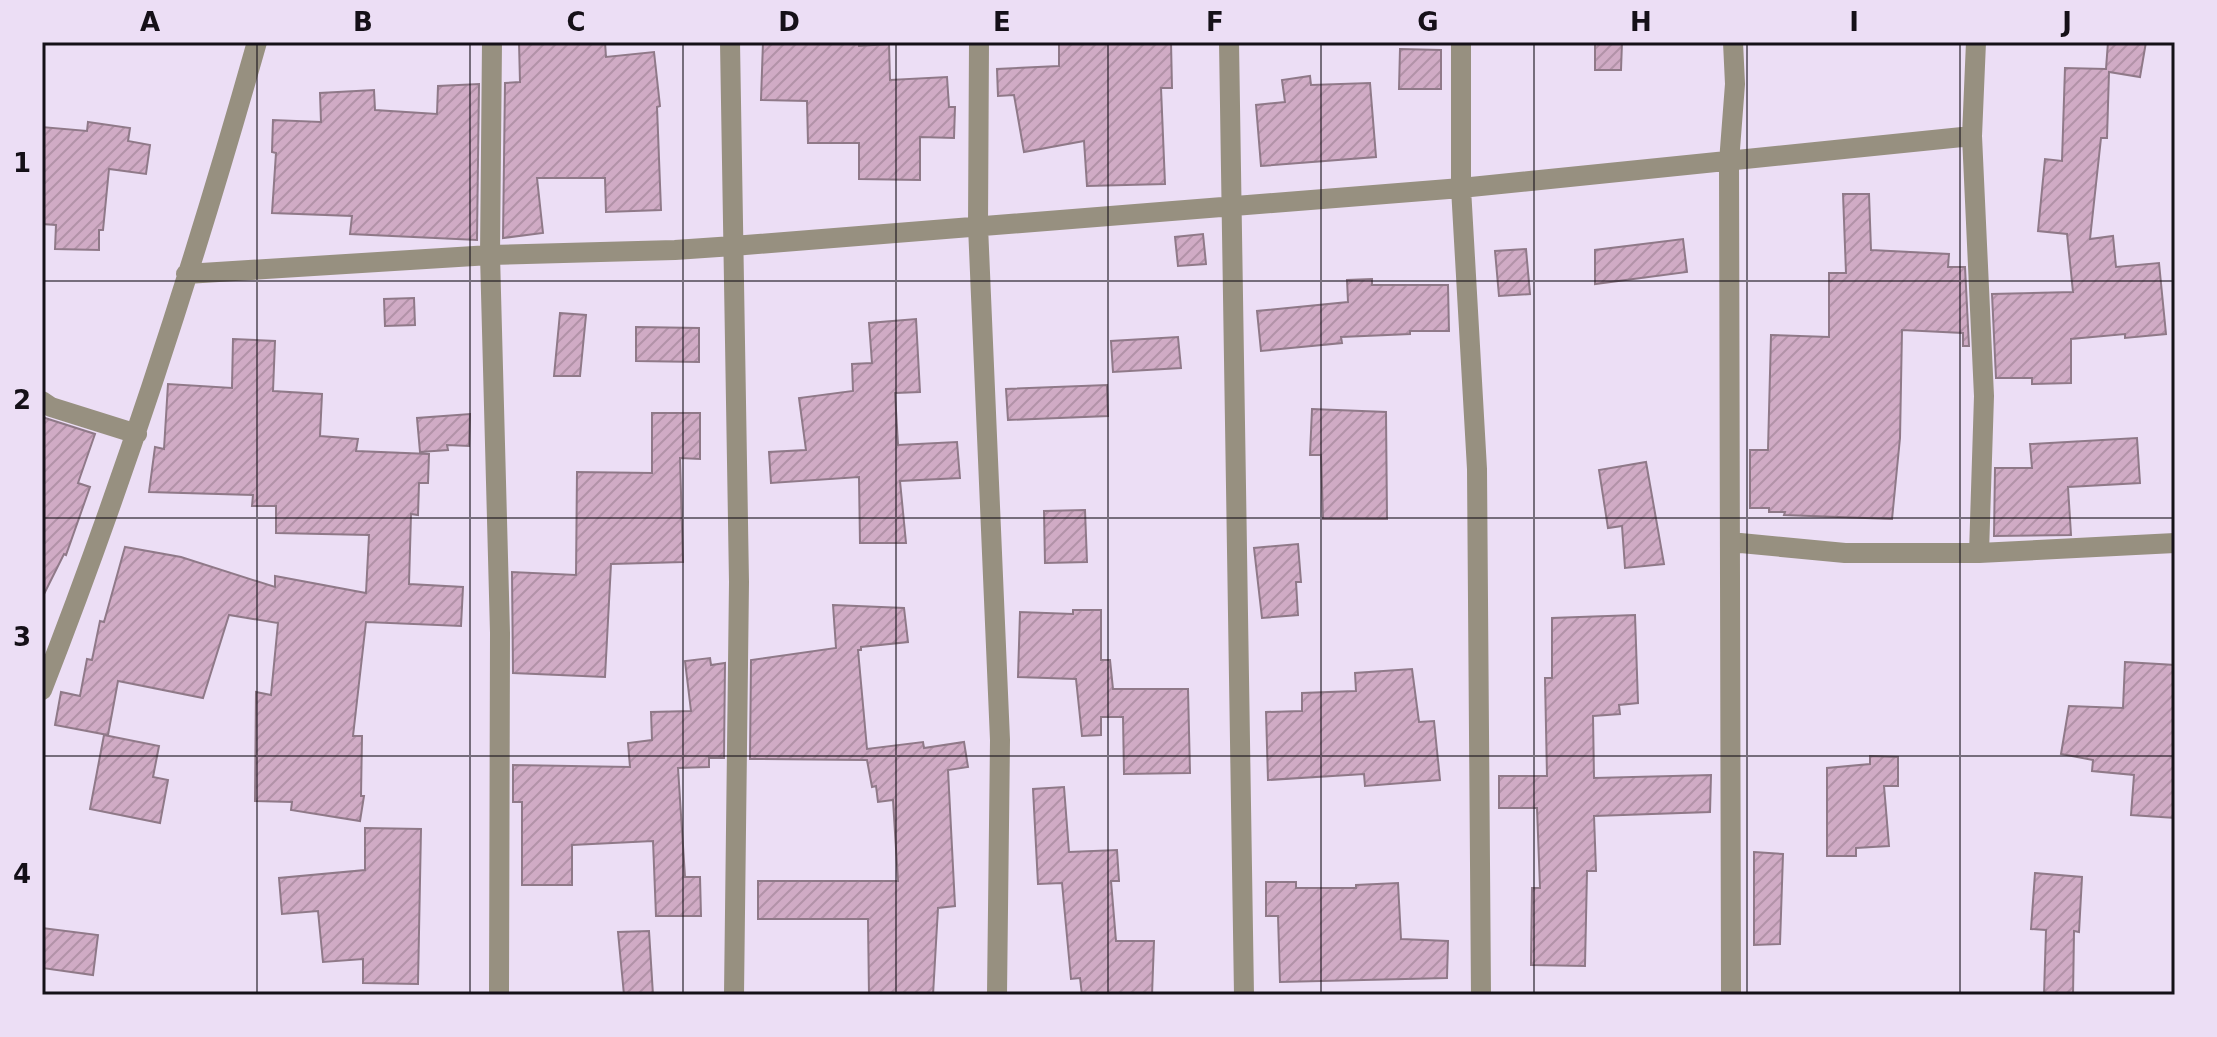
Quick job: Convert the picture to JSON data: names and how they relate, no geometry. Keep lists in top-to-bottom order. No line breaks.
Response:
{"grid":{"columns":["A","B","C","D","E","F","G","H","I","J"],"rows":["1","2","3","4"]}}
